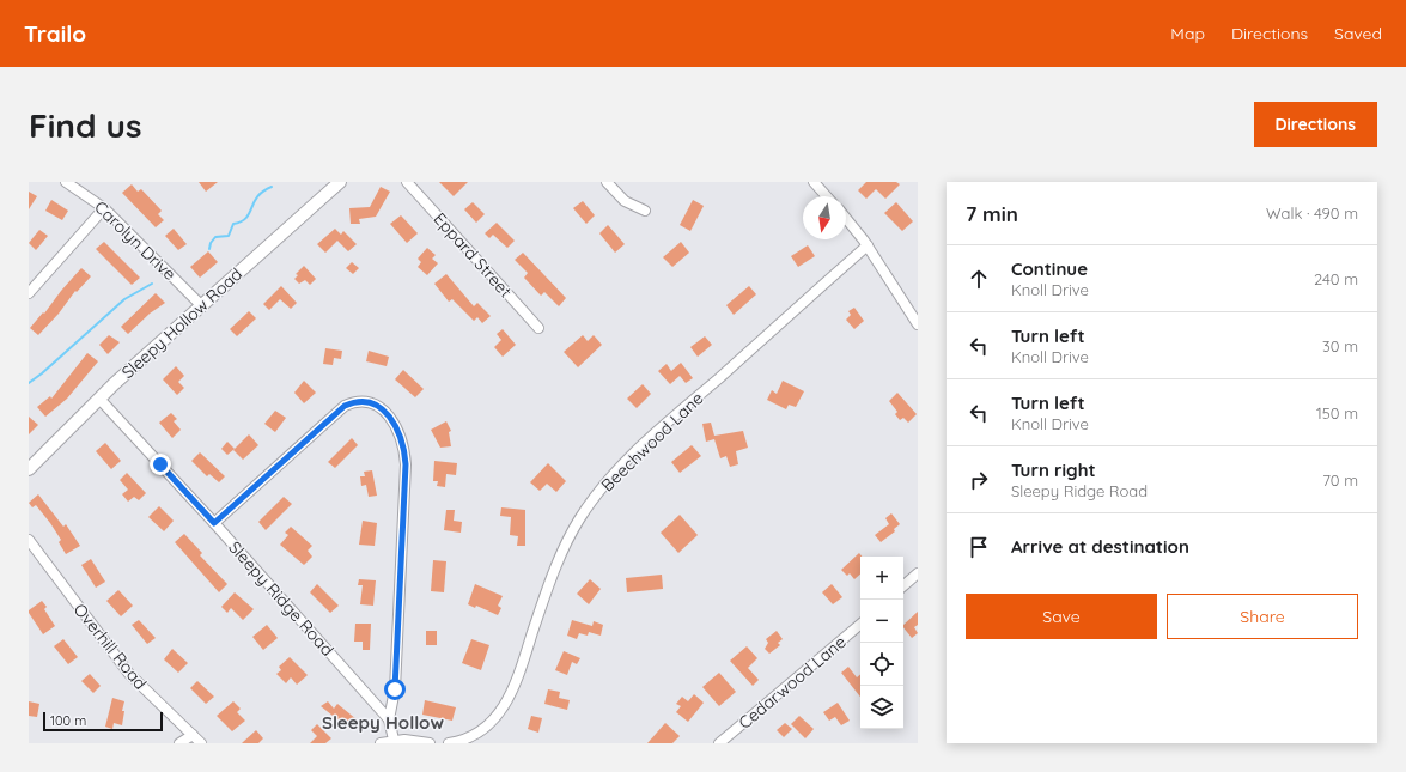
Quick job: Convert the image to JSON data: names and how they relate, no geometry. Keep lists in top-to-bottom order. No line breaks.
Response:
{"streets":{"main road":["Sleepy Hollow Road"],"street":["Carolyn Drive","Eppard Street","Beechwood Lane","Sleepy Ridge Road","Overhill Road","Cedarwood Lane"]},"crossings":[["Carolyn Drive","Sleepy Hollow Road"],["Sleepy Hollow Road","Sleepy Ridge Road"]],"districts":["Sleepy Hollow"],"scale_bar":"100 m","north":"bottom","page":{"header":"Trailo","nav":["Map","Directions","Saved"],"buttons":["Directions",["Save","Share"]],"title":"Find us","heading":["7 min","Walk · 490 m"],"list":[["Continue","Knoll Drive","240 m"],["Turn left","Knoll Drive","30 m"],["Turn left","Knoll Drive","150 m"],["Turn right","Sleepy Ridge Road","70 m"],"Arrive at destination"],"map_buttons":["+","−"],"scale":"100 m"}}
